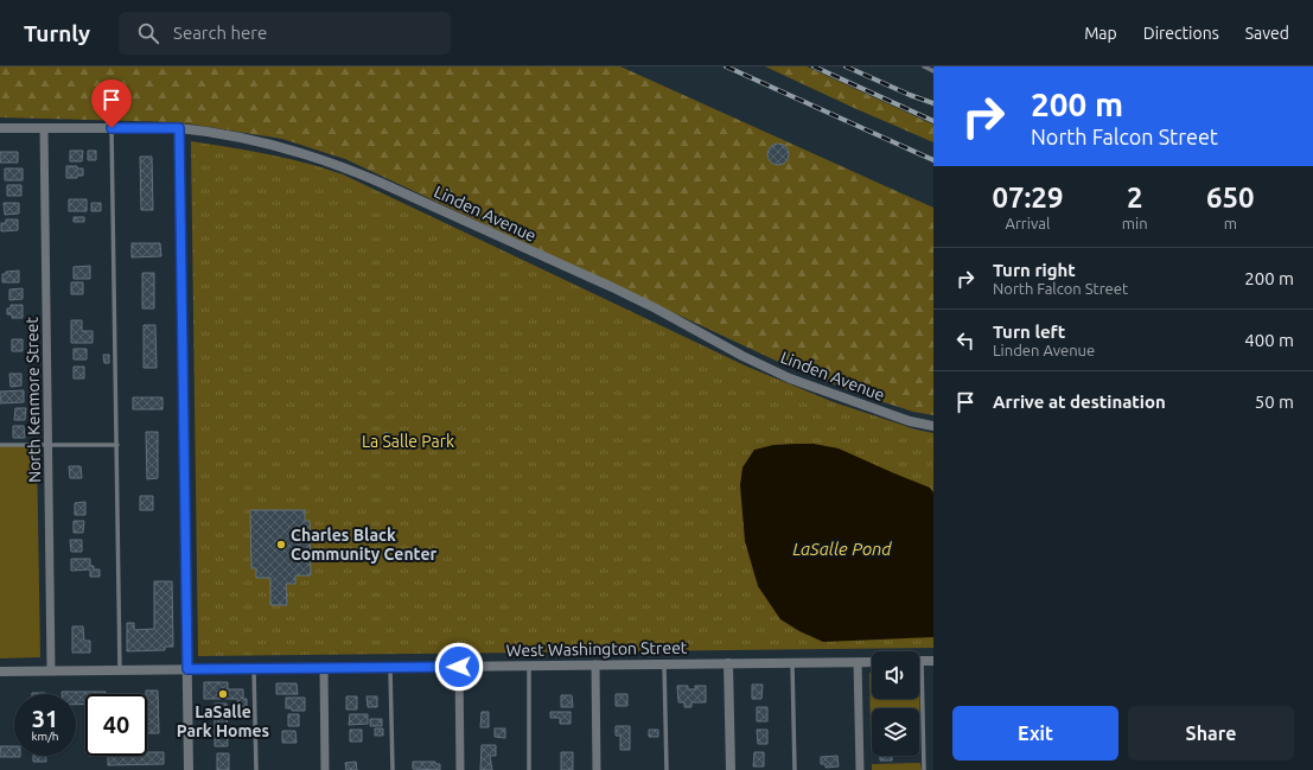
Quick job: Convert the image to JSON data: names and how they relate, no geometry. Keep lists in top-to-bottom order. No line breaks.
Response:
{"streets":{"street":["Linden Avenue","North Kenmore Street","West Washington Street"]},"crossings":[["Linden Avenue","North Kenmore Street"],["North Kenmore Street","West Washington Street"]],"water":["LaSalle Pond"],"parks":["La Salle Park"],"places":["Charles Black Community Center","LaSalle Park Homes"],"page":{"header":"Turnly","search":"Search here","nav":["Map","Directions","Saved"],"turn":["200 m","North Falcon Street"],"eta":["07:29","Arrival","2","min","650","m"],"list":[{"name":"Turn right","note":"North Falcon Street","value":"200 m"},{"name":"Turn left","note":"Linden Avenue","value":"400 m"},{"name":"Arrive at destination","value":"50 m"}],"speed":"31 km/h","limit":"40","buttons":["Exit","Share"]}}
